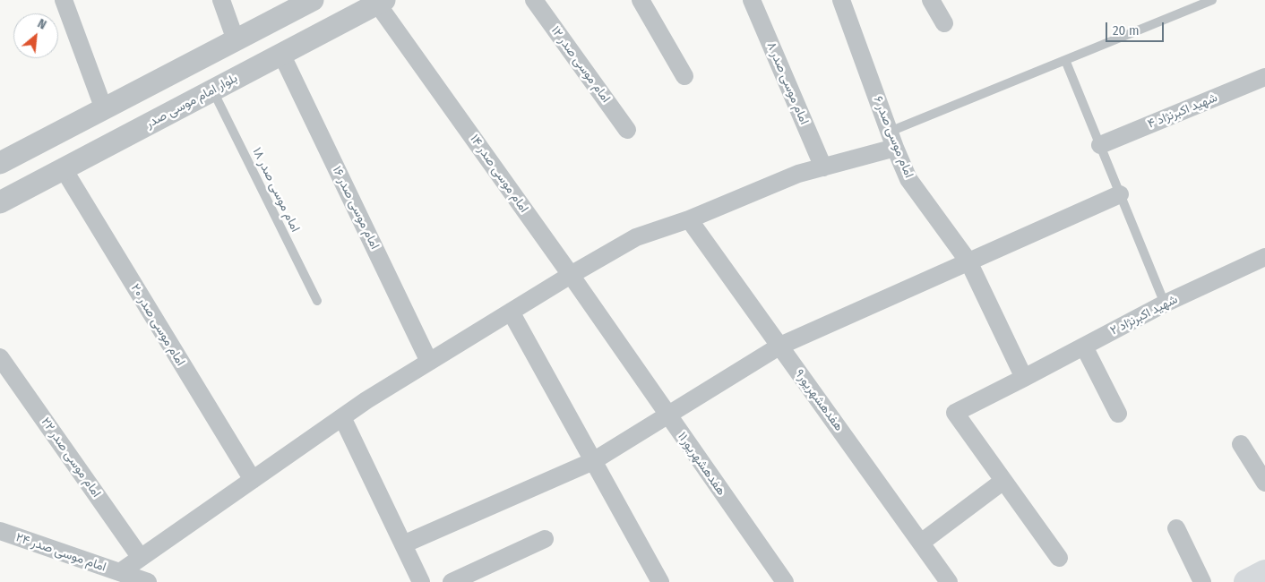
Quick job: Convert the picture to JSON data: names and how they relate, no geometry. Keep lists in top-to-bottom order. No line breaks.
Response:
{"streets":{"street":["امام موسی صدر ۱۲","امام موسی صدر ۸","بلوار امام موسی صدر","شهید اکبرنژاد ۴","امام موسی صدر ۶","امام موسی صدر ۱۴","امام موسی صدر ۱۶","شهید اکبرنژاد ۲","امام موسی صدر ۲۰","هفدهشهریور۹","امام موسی صدر ۲۲","هفدهشهریور۱۱","امام موسی صدر ۲۴"],"lane":["امام موسی صدر ۱۸"]},"crossings":[["بلوار امام موسی صدر","امام موسی صدر ۱۴"],["بلوار امام موسی صدر","امام موسی صدر ۱۸"],["بلوار امام موسی صدر","امام موسی صدر ۱۶"],["بلوار امام موسی صدر","امام موسی صدر ۲۰"],["امام موسی صدر ۶","شهید اکبرنژاد ۲"],["امام موسی صدر ۱۴","هفدهشهریور۱۱"]],"scale_bar":"20 m","north":"top right"}
